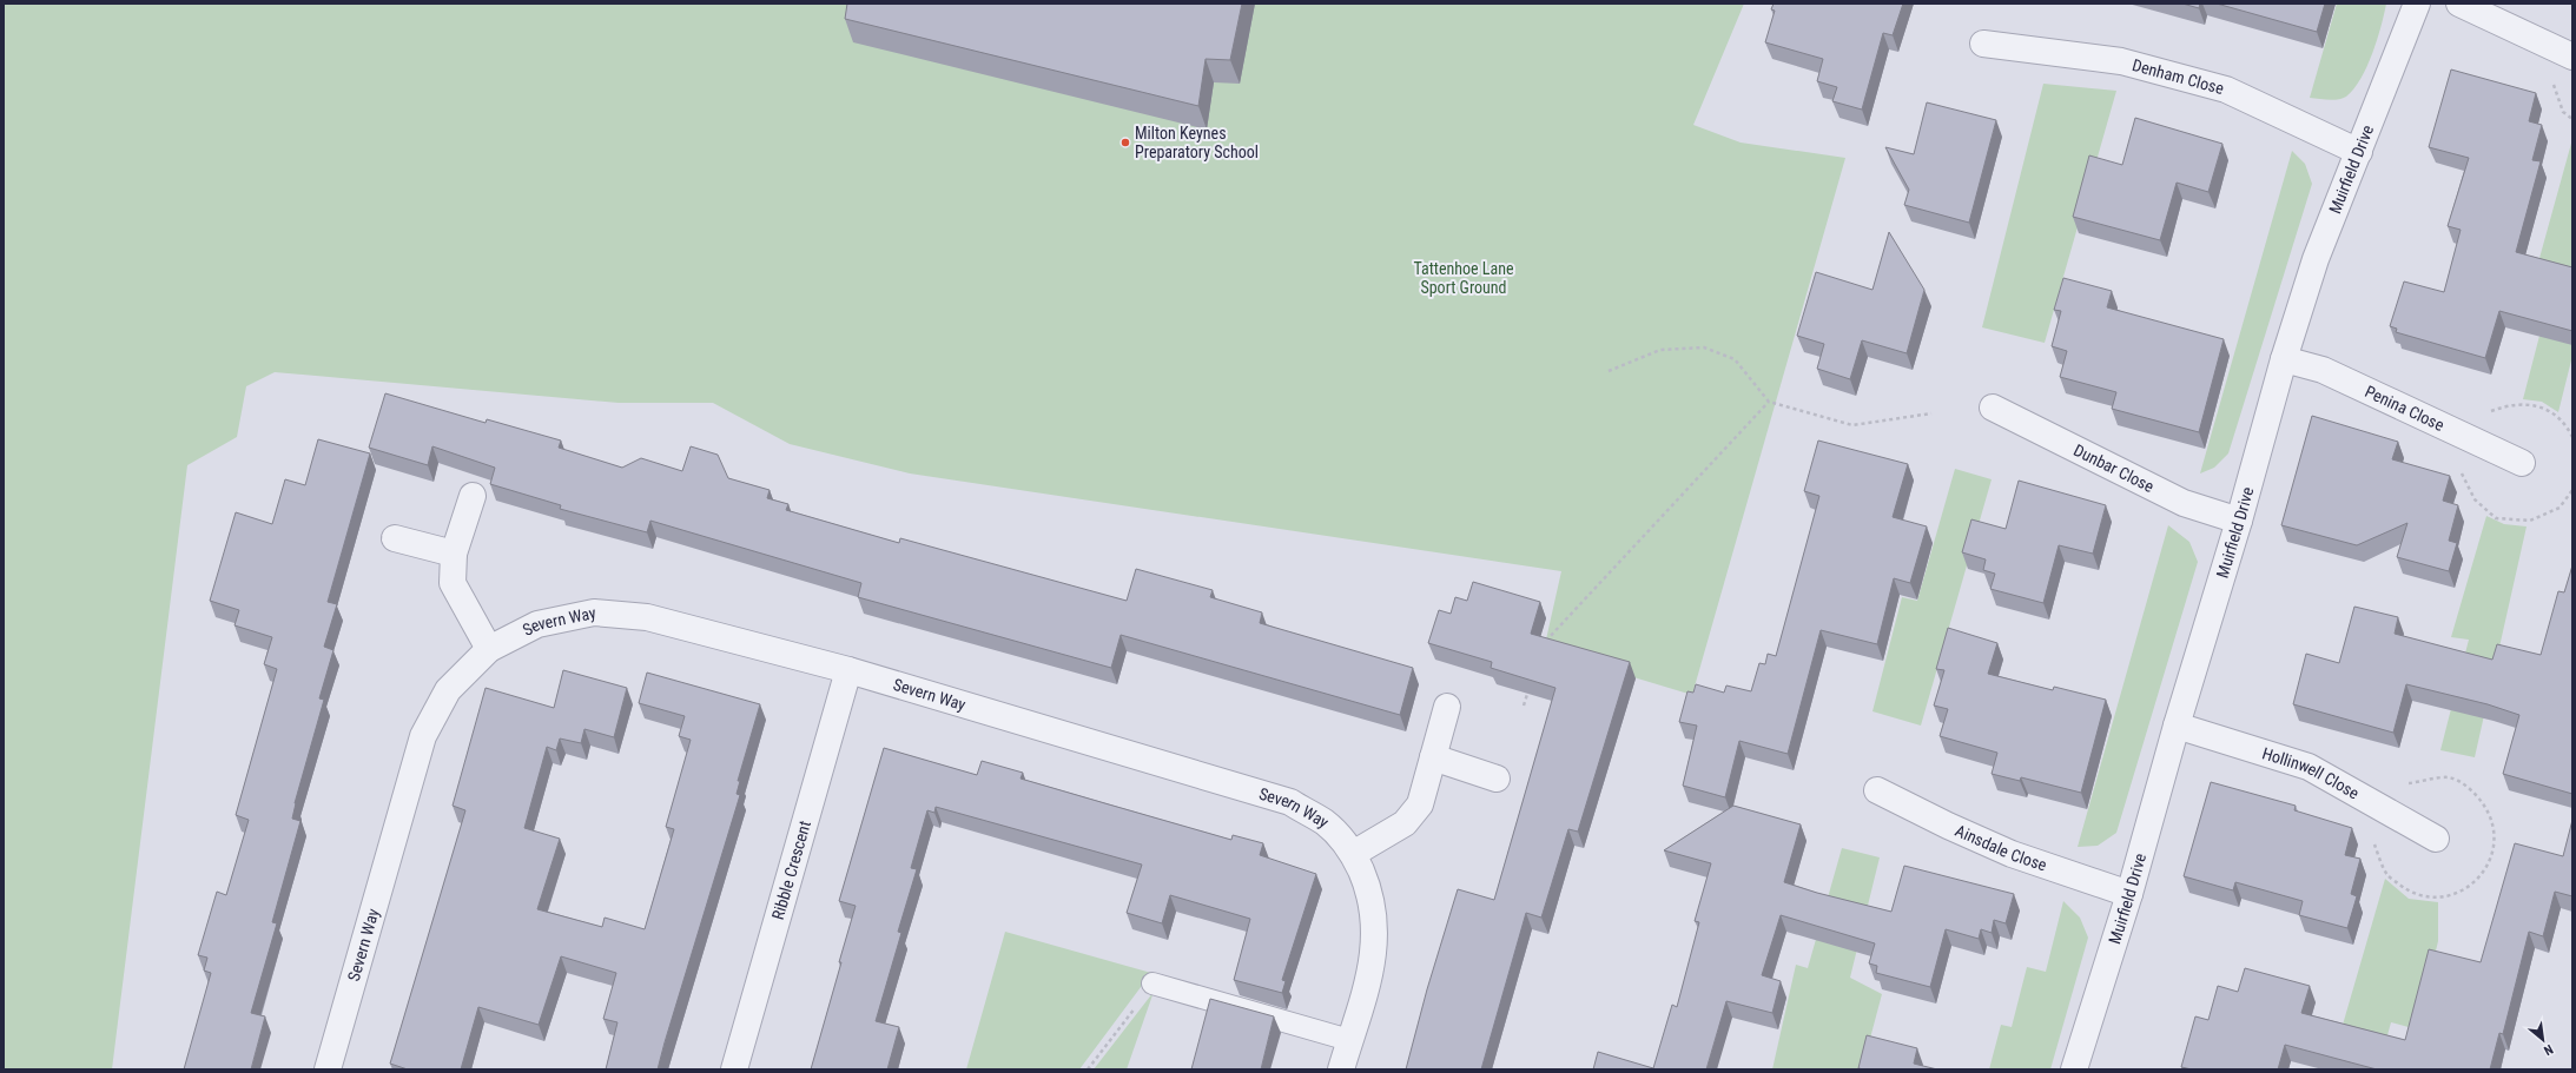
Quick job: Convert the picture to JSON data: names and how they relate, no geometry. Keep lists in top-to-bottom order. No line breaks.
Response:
{"streets":{"street":["Denham Close","Muirfield Drive","Penina Close","Dunbar Close","Severn Way","Hollinwell Close","Ainsdale Close","Ribble Crescent"]},"crossings":[["Denham Close","Muirfield Drive"],["Muirfield Drive","Penina Close"],["Muirfield Drive","Dunbar Close"],["Muirfield Drive","Hollinwell Close"],["Muirfield Drive","Ainsdale Close"],["Severn Way","Ribble Crescent"]],"parks":["Tattenhoe Lane Sport Ground"],"places":["Milton Keynes Preparatory School"],"north":"bottom right"}
